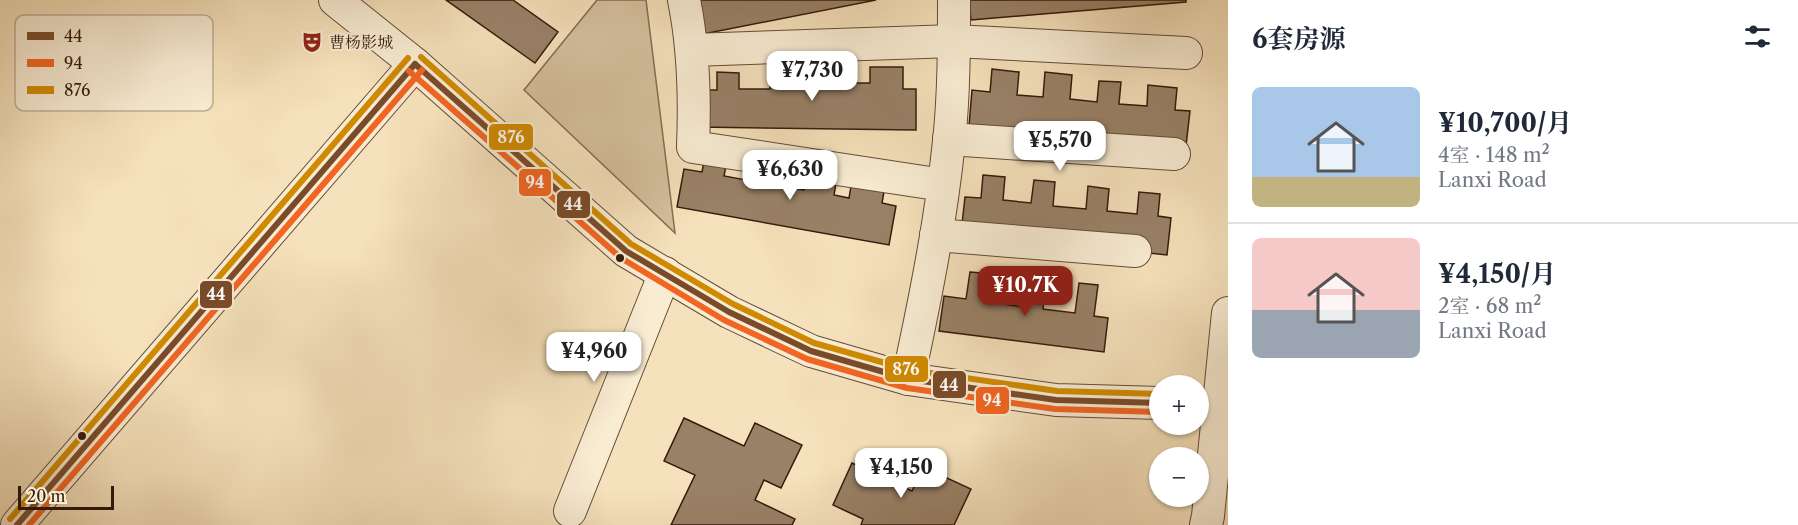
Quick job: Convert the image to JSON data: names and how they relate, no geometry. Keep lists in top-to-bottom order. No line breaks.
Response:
{"places":{"theatre":["曹杨影城"]},"lines":["transit line 876","transit line 44","transit line 94"],"legend":["44","94","876"],"scale_bar":"20 m","page":{"heading":"6套房源","price":["¥7,730","¥5,570","¥6,630","¥10.7K","¥4,960","¥4,150"],"list":[{"name":"¥10,700/月","note":"4室 · 148 m² · Lanxi Road"},{"name":"¥4,150/月","note":"2室 · 68 m² · Lanxi Road"}],"map_buttons":["+","−"],"scale":"20 m"}}
